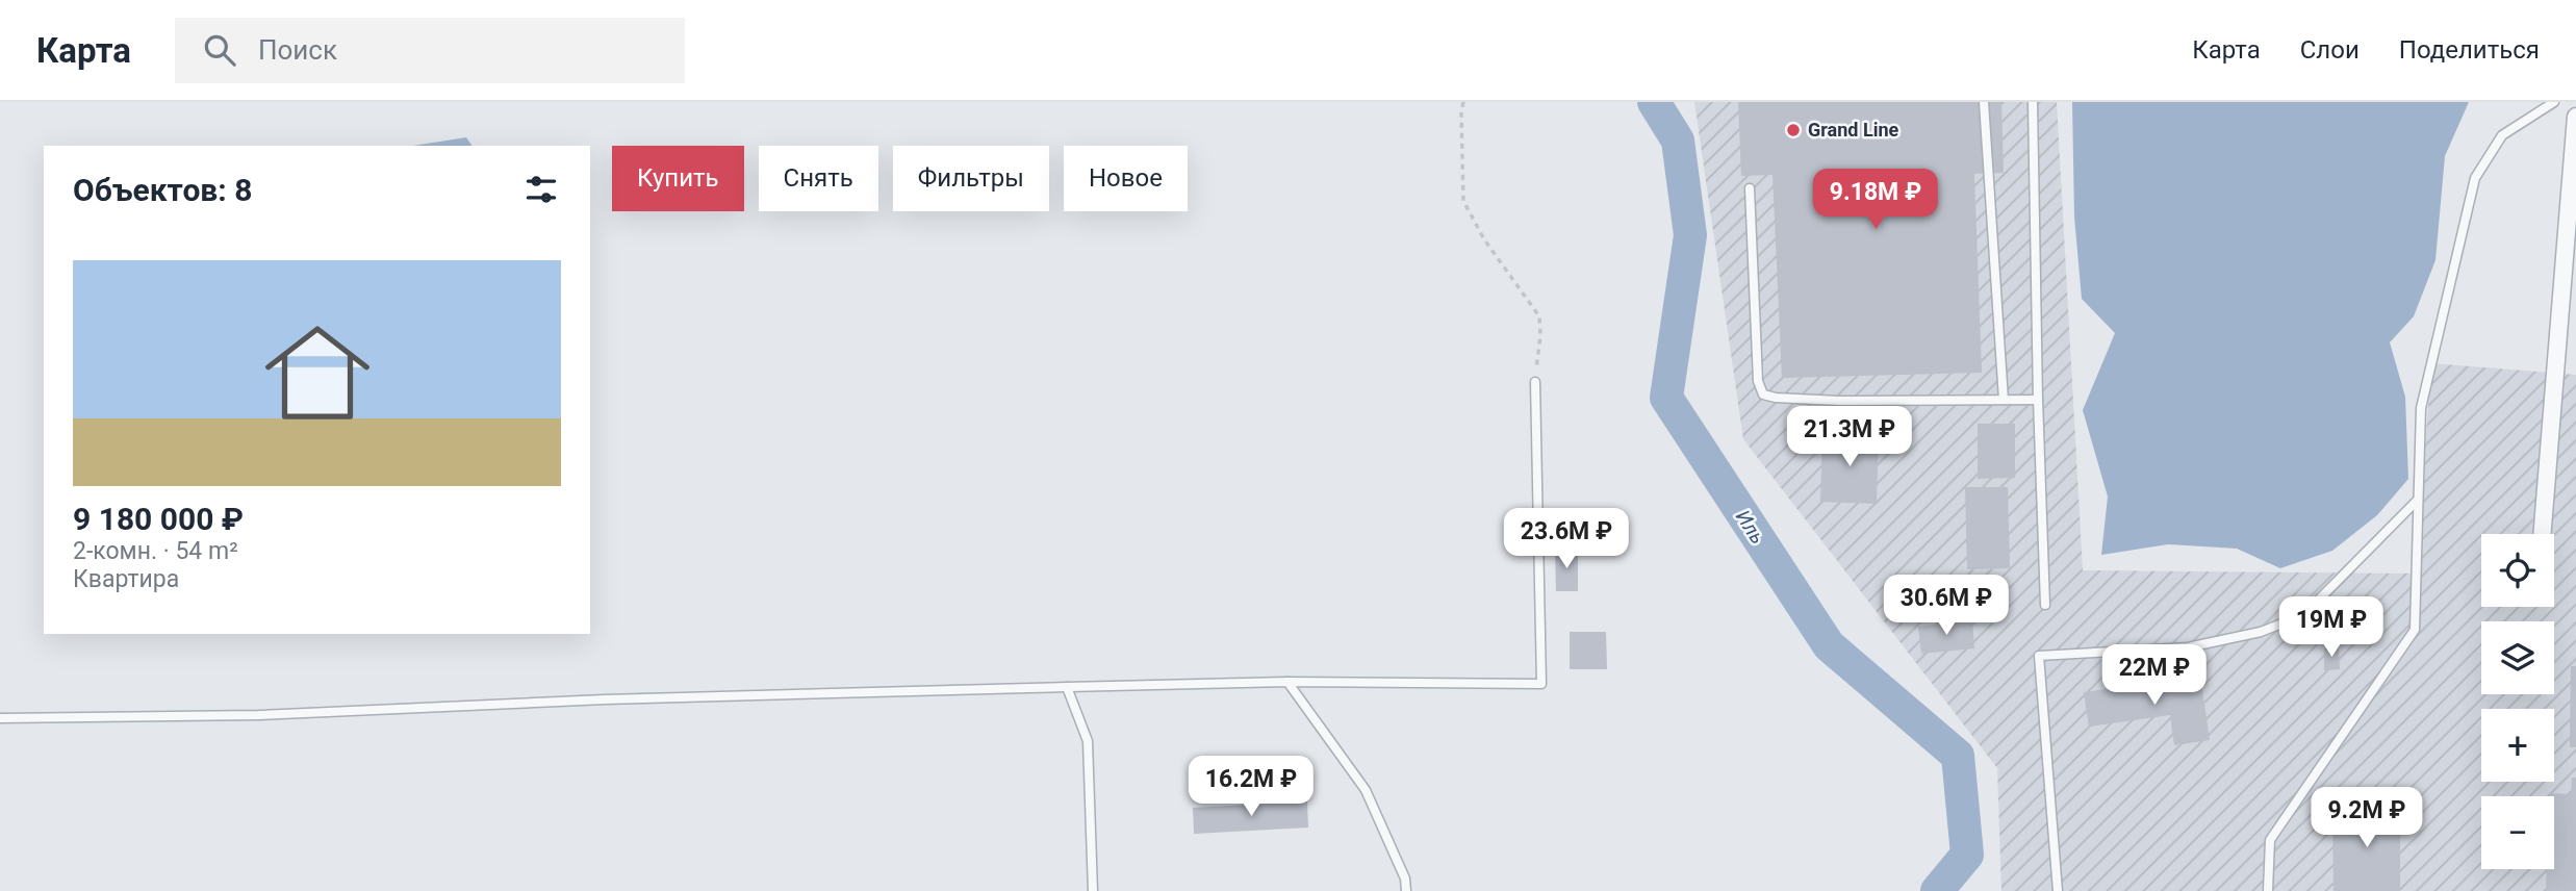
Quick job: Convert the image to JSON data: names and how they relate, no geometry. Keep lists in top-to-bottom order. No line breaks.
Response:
{"water":["Иль"],"places":["Grand Line"],"page":{"header":"Карта","search":"Поиск","nav":["Карта","Слои","Поделиться"],"chip":["Купить","Снять","Фильтры","Новое"],"heading":"Объектов: 8","price":["9.18M ₽","21.3M ₽","23.6M ₽","30.6M ₽","19M ₽","22M ₽","16.2M ₽","9.2M ₽"],"list":[{"name":"9 180 000 ₽","note":"2-комн. · 54 m² · Квартира"}],"map_buttons":["+","−"]}}
